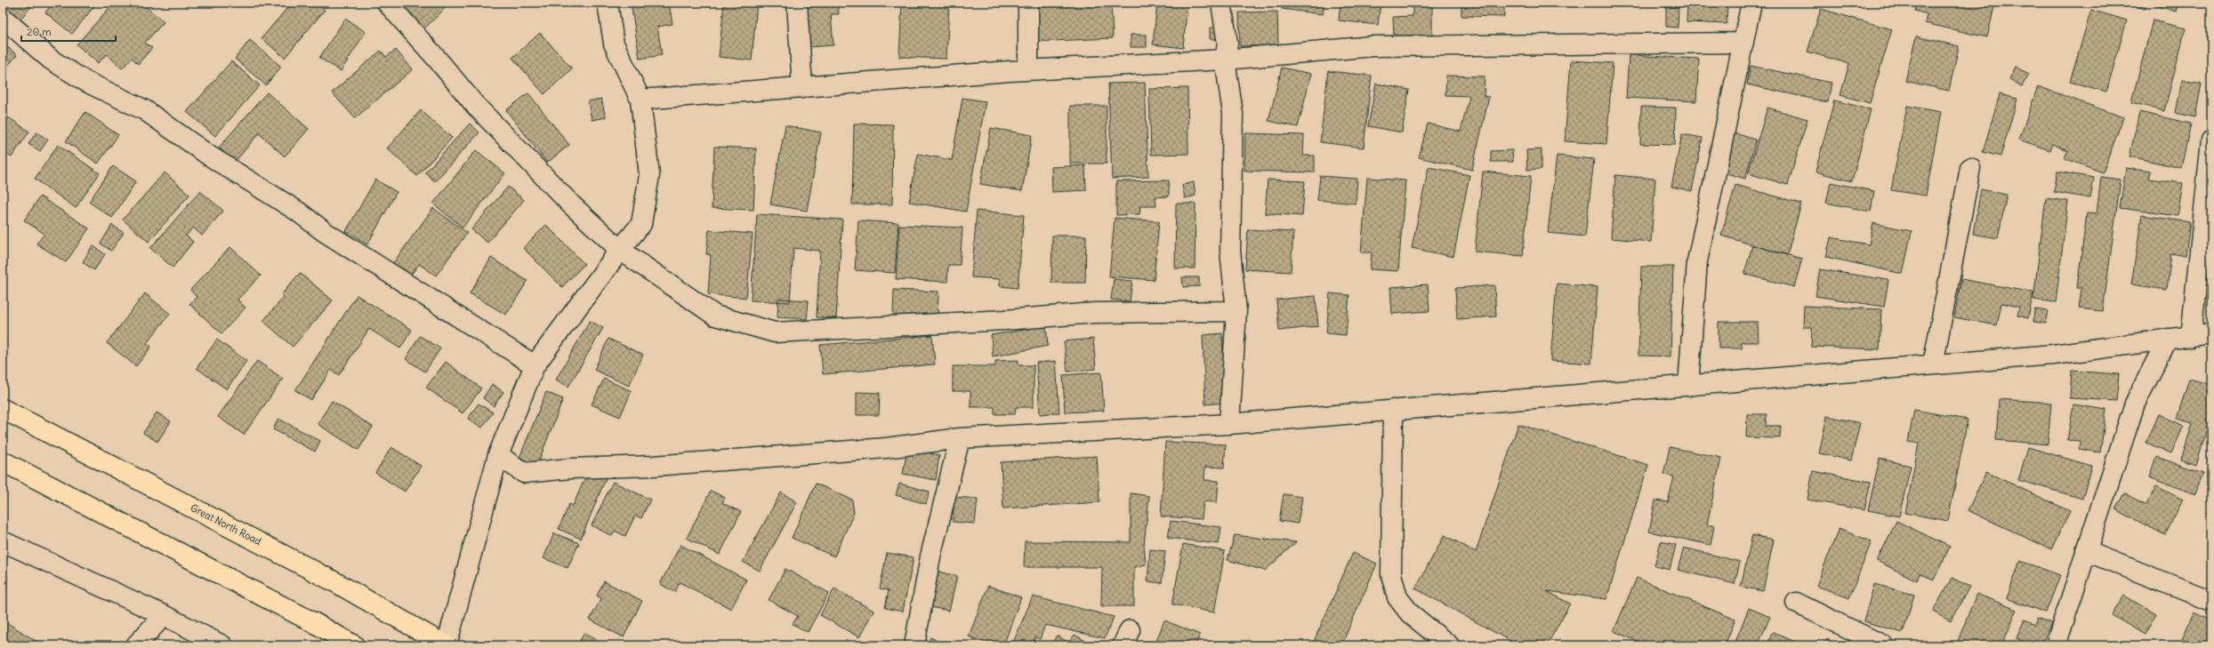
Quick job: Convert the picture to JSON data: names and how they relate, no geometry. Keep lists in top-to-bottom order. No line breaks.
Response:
{"streets":{"main road":["Great North Road"]},"scale_bar":"20 m"}
